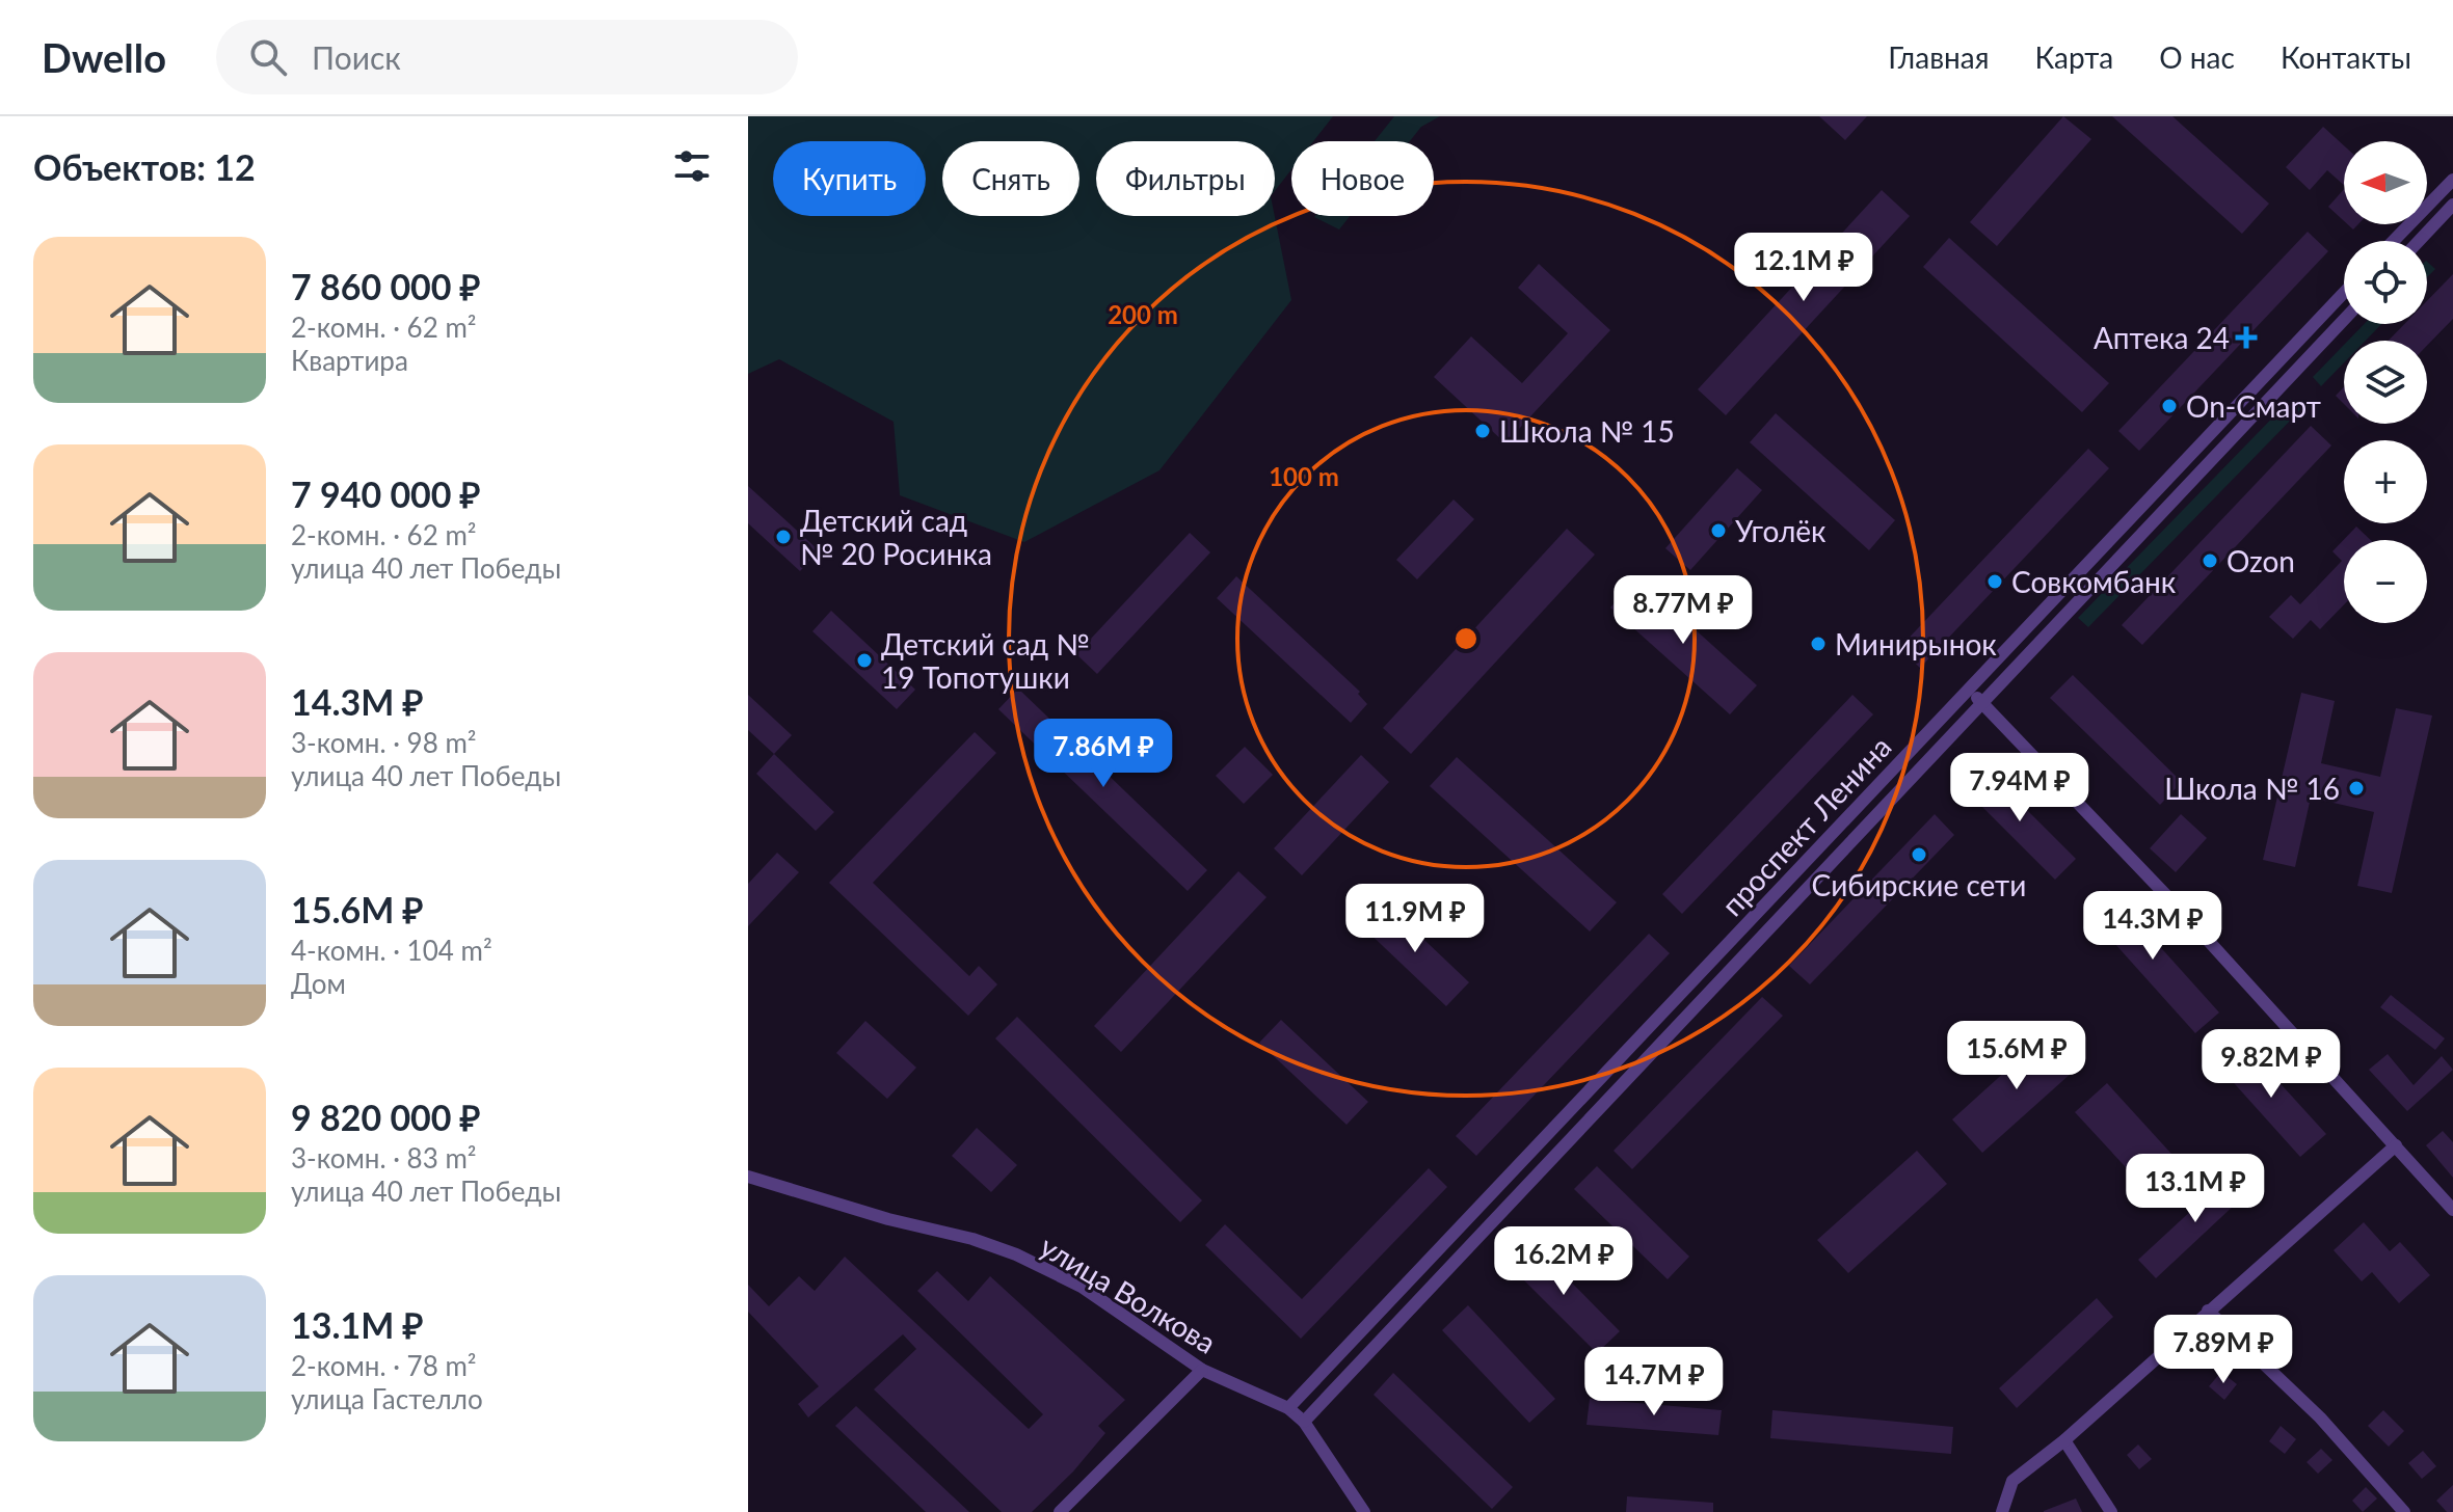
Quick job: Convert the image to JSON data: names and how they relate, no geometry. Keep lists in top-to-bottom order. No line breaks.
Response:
{"streets":{"street":["проспект Ленина","улица Волкова"]},"crossings":[["проспект Ленина","улица Волкова"]],"places":{"health":["Аптека 24"],"other":["On-Смарт","Школа № 15","Уголёк","Детский сад № 20 Росинка","Ozon","Совкомбанк","Минирынок","Детский сад № 19 Топотушки","Школа № 16","Сибирские сети"]},"north":"left","page":{"header":"Dwello","search":"Поиск","nav":["Главная","Карта","О нас","Контакты"],"heading":"Объектов: 12","map_buttons":["+","−"],"chip":["Купить","Снять","Фильтры","Новое"],"list":[{"name":"7 860 000 ₽","note":"2-комн. · 62 m² · Квартира"},{"name":"7 940 000 ₽","note":"2-комн. · 62 m² · улица 40 лет Победы"},{"name":"14.3M ₽","note":"3-комн. · 98 m² · улица 40 лет Победы"},{"name":"15.6M ₽","note":"4-комн. · 104 m² · Дом"},{"name":"9 820 000 ₽","note":"3-комн. · 83 m² · улица 40 лет Победы"},{"name":"13.1M ₽","note":"2-комн. · 78 m² · улица Гастелло"}],"price":["12.1M ₽","8.77M ₽","7.86M ₽","7.94M ₽","11.9M ₽","14.3M ₽","15.6M ₽","9.82M ₽","13.1M ₽","16.2M ₽","7.89M ₽","14.7M ₽"]},"rings":["200 m","100 m"]}
